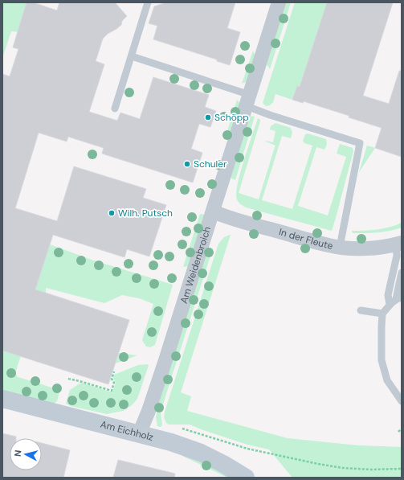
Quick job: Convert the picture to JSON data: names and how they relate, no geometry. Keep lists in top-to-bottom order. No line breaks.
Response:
{"streets":{"main road":["Am Eichholz"],"street":["In der Fleute","Am Weidenbroich"]},"crossings":[["In der Fleute","Am Weidenbroich"],["Am Weidenbroich","Am Eichholz"]],"places":["Schöpp","Schuler","Wilh. Putsch"],"north":"left"}
